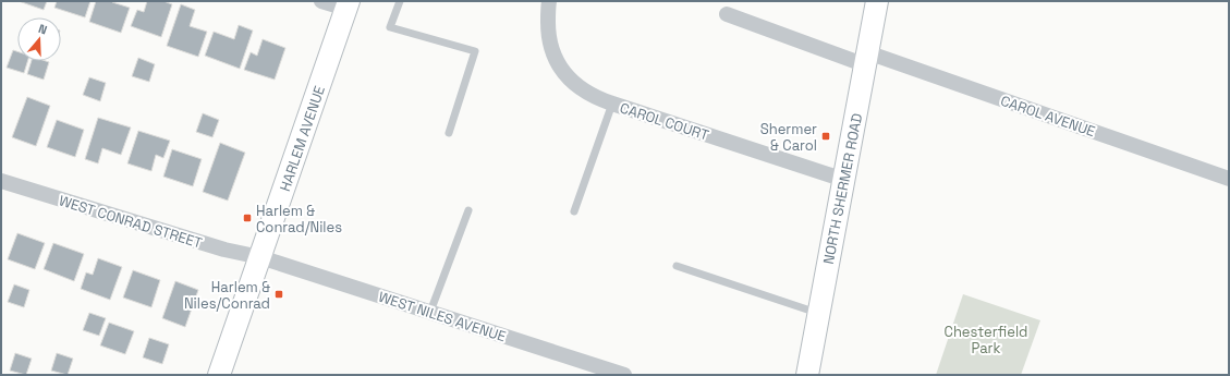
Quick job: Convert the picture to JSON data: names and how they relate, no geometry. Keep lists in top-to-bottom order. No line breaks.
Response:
{"streets":{"main road":["HARLEM AVENUE","NORTH SHERMER ROAD"],"street":["CAROL AVENUE","CAROL COURT","WEST CONRAD STREET","WEST NILES AVENUE"]},"crossings":[["CAROL AVENUE","NORTH SHERMER ROAD"],["CAROL COURT","NORTH SHERMER ROAD"],["HARLEM AVENUE","WEST CONRAD STREET"],["HARLEM AVENUE","WEST NILES AVENUE"],["WEST CONRAD STREET","WEST NILES AVENUE"]],"parks":["Chesterfield Park"],"places":{"transit":["Shermer & Carol","Harlem & Conrad/Niles","Harlem & Niles/Conrad"]},"north":"top"}
